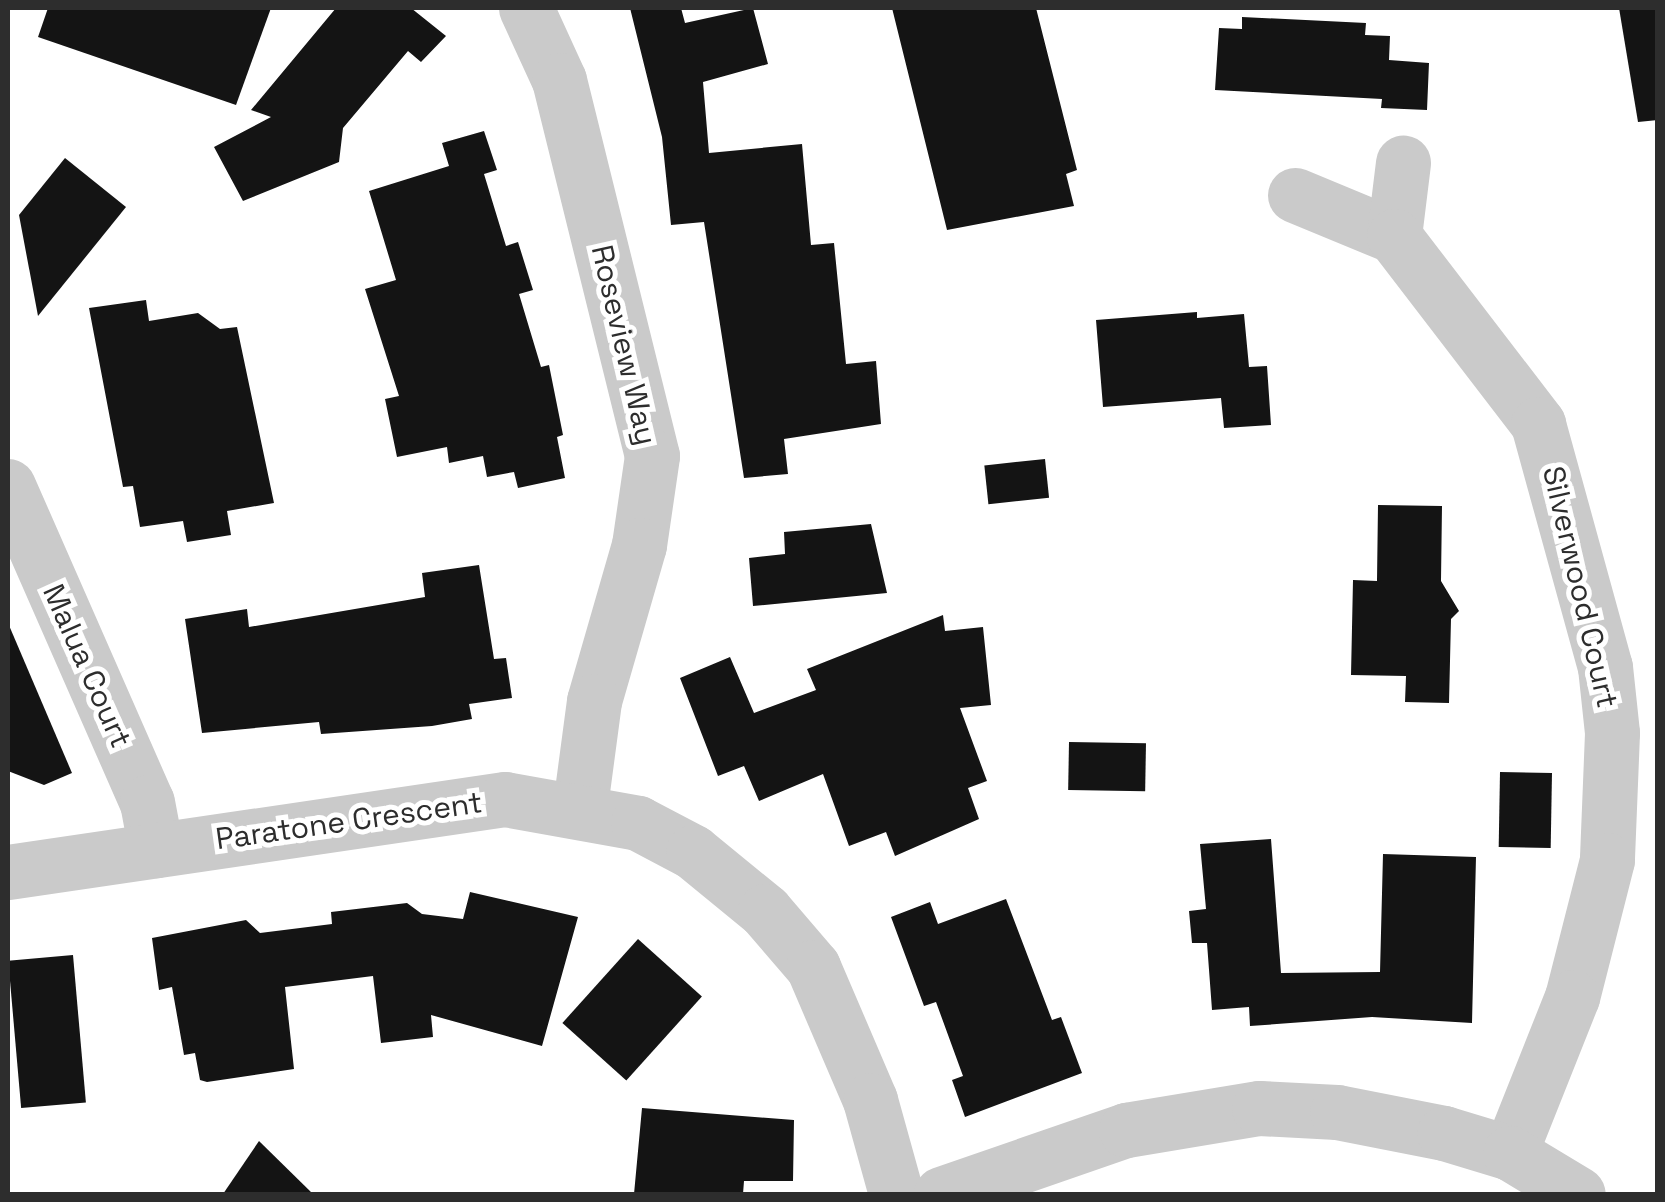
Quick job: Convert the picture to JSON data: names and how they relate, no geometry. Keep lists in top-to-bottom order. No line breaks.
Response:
{"streets":{"street":["Roseview Way","Silverwood Court","Malua Court","Paratone Crescent"]},"crossings":[["Roseview Way","Paratone Crescent"],["Malua Court","Paratone Crescent"]]}
